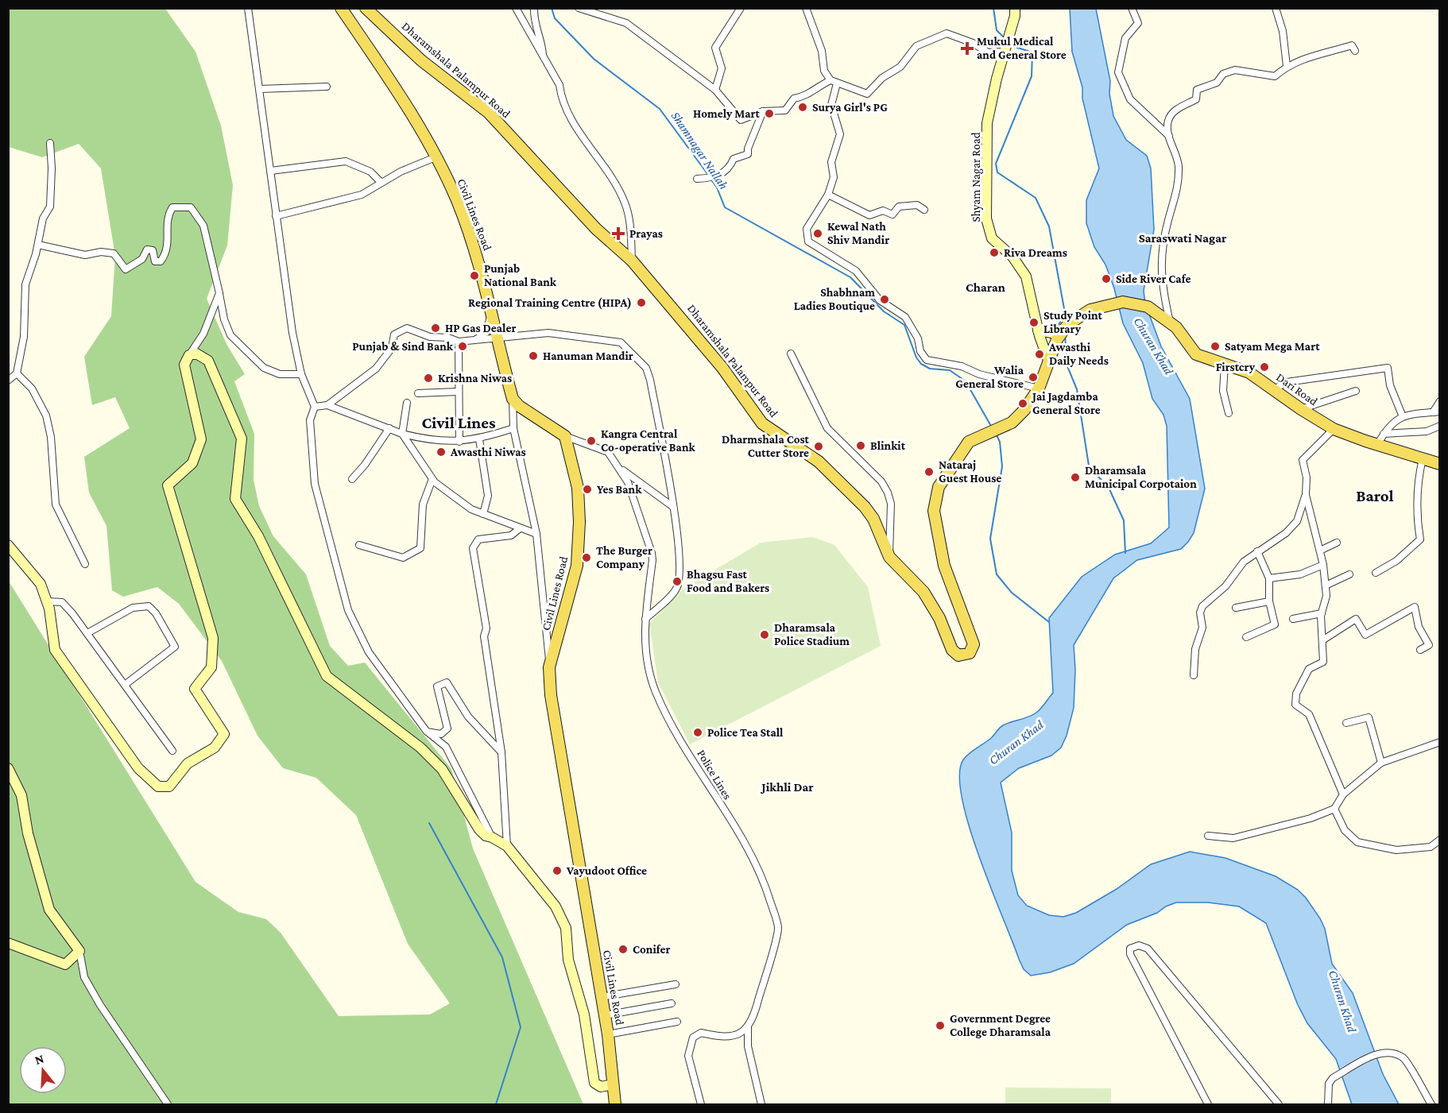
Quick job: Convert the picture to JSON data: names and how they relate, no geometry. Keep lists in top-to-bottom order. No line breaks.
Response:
{"streets":{"main road":["Dharamshala Palampur Road","Civil Lines Road","Dari Road"],"street":["Shyam Nagar Road","Police Lines"]},"crossings":[["Dharamshala Palampur Road","Shyam Nagar Road"],["Dharamshala Palampur Road","Dari Road"],["Civil Lines Road","Police Lines"]],"districts":["Saraswati Nagar","Charan","Civil Lines","Barol","Jikhli Dar"],"water":["Shamnagar Nallah","Churan Khad"],"places":{"health":["Mukul Medical and General Store","Prayas"],"other":["Surya Girl's PG","Homely Mart","Kewal Nath Shiv Mandir","Riva Dreams","Punjab National Bank","Side River Cafe","Shabhnam Ladies Boutique","Regional Training Centre (HIPA)","Study Point Library","HP Gas Dealer","Punjab & Sind Bank","Satyam Mega Mart","Awasthi Daily Needs","Hanuman Mandir","Firstcry","Walia General Store","Krishna Niwas","Jai Jagdamba General Store","Kangra Central Co-operative Bank","Blinkit","Dharmshala Cost Cutter Store","Awasthi Niwas","Nataraj Guest House","Dharamsala Municipal Corpotaion","Yes Bank","The Burger Company","Bhagsu Fast Food and Bakers","Dharamsala Police Stadium","Police Tea Stall","Vayudoot Office","Conifer","Government Degree College Dharamsala"]},"north":"top"}
